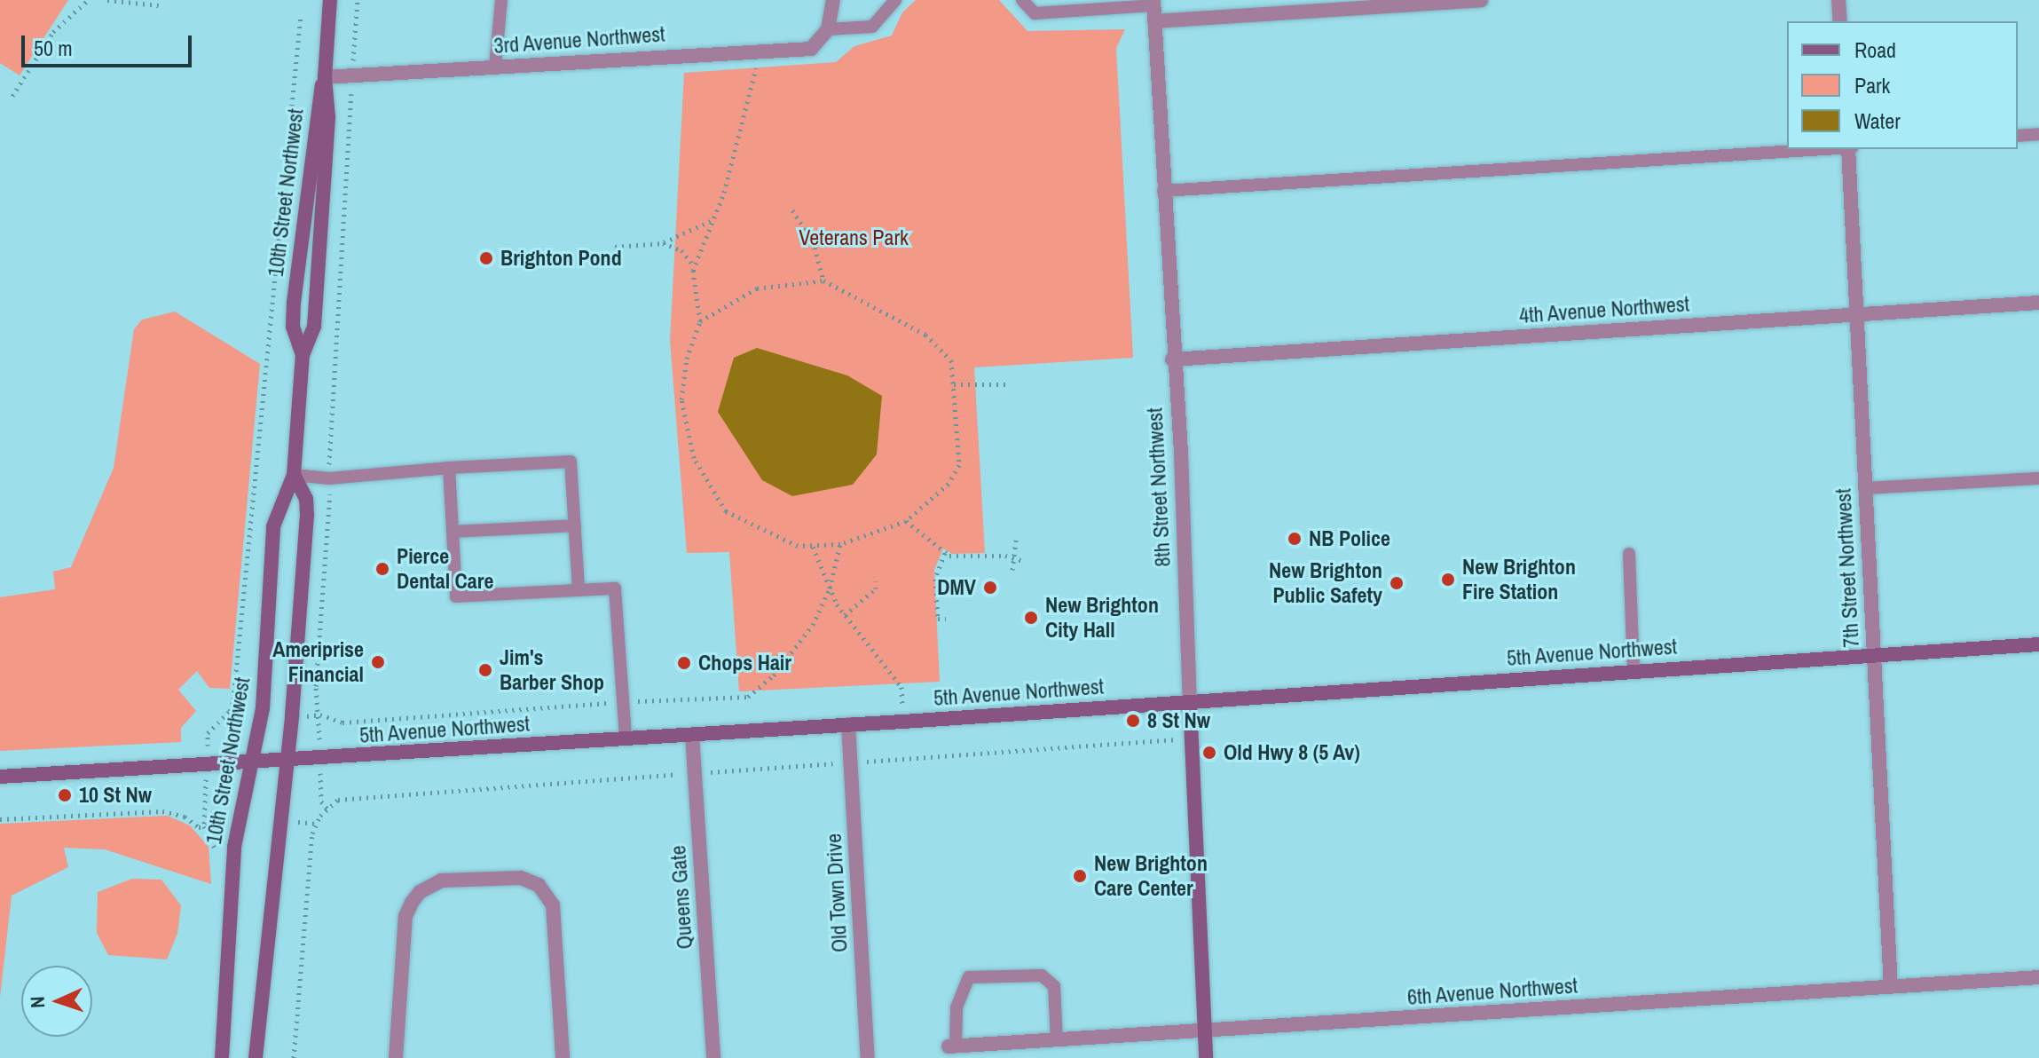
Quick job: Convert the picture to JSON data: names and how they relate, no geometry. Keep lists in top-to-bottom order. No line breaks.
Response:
{"streets":{"street":["3rd Avenue Northwest","10th Street Northwest","4th Avenue Northwest","8th Street Northwest","7th Street Northwest","5th Avenue Northwest","Old Town Drive","Queens Gate","6th Avenue Northwest"]},"crossings":[["3rd Avenue Northwest","10th Street Northwest"],["10th Street Northwest","5th Avenue Northwest"],["4th Avenue Northwest","8th Street Northwest"],["4th Avenue Northwest","7th Street Northwest"],["8th Street Northwest","5th Avenue Northwest"],["8th Street Northwest","6th Avenue Northwest"],["7th Street Northwest","5th Avenue Northwest"],["7th Street Northwest","6th Avenue Northwest"],["5th Avenue Northwest","Old Town Drive"],["5th Avenue Northwest","Queens Gate"]],"parks":["Veterans Park"],"places":["Brighton Pond","NB Police","Pierce Dental Care","New Brighton Fire Station","New Brighton Public Safety","DMV","New Brighton City Hall","Ameriprise Financial","Chops Hair","Jim's Barber Shop","8 St Nw","Old Hwy 8 (5 Av)","10 St Nw","New Brighton Care Center"],"legend":["Road","Park","Water"],"scale_bar":"50 m","north":"left"}
